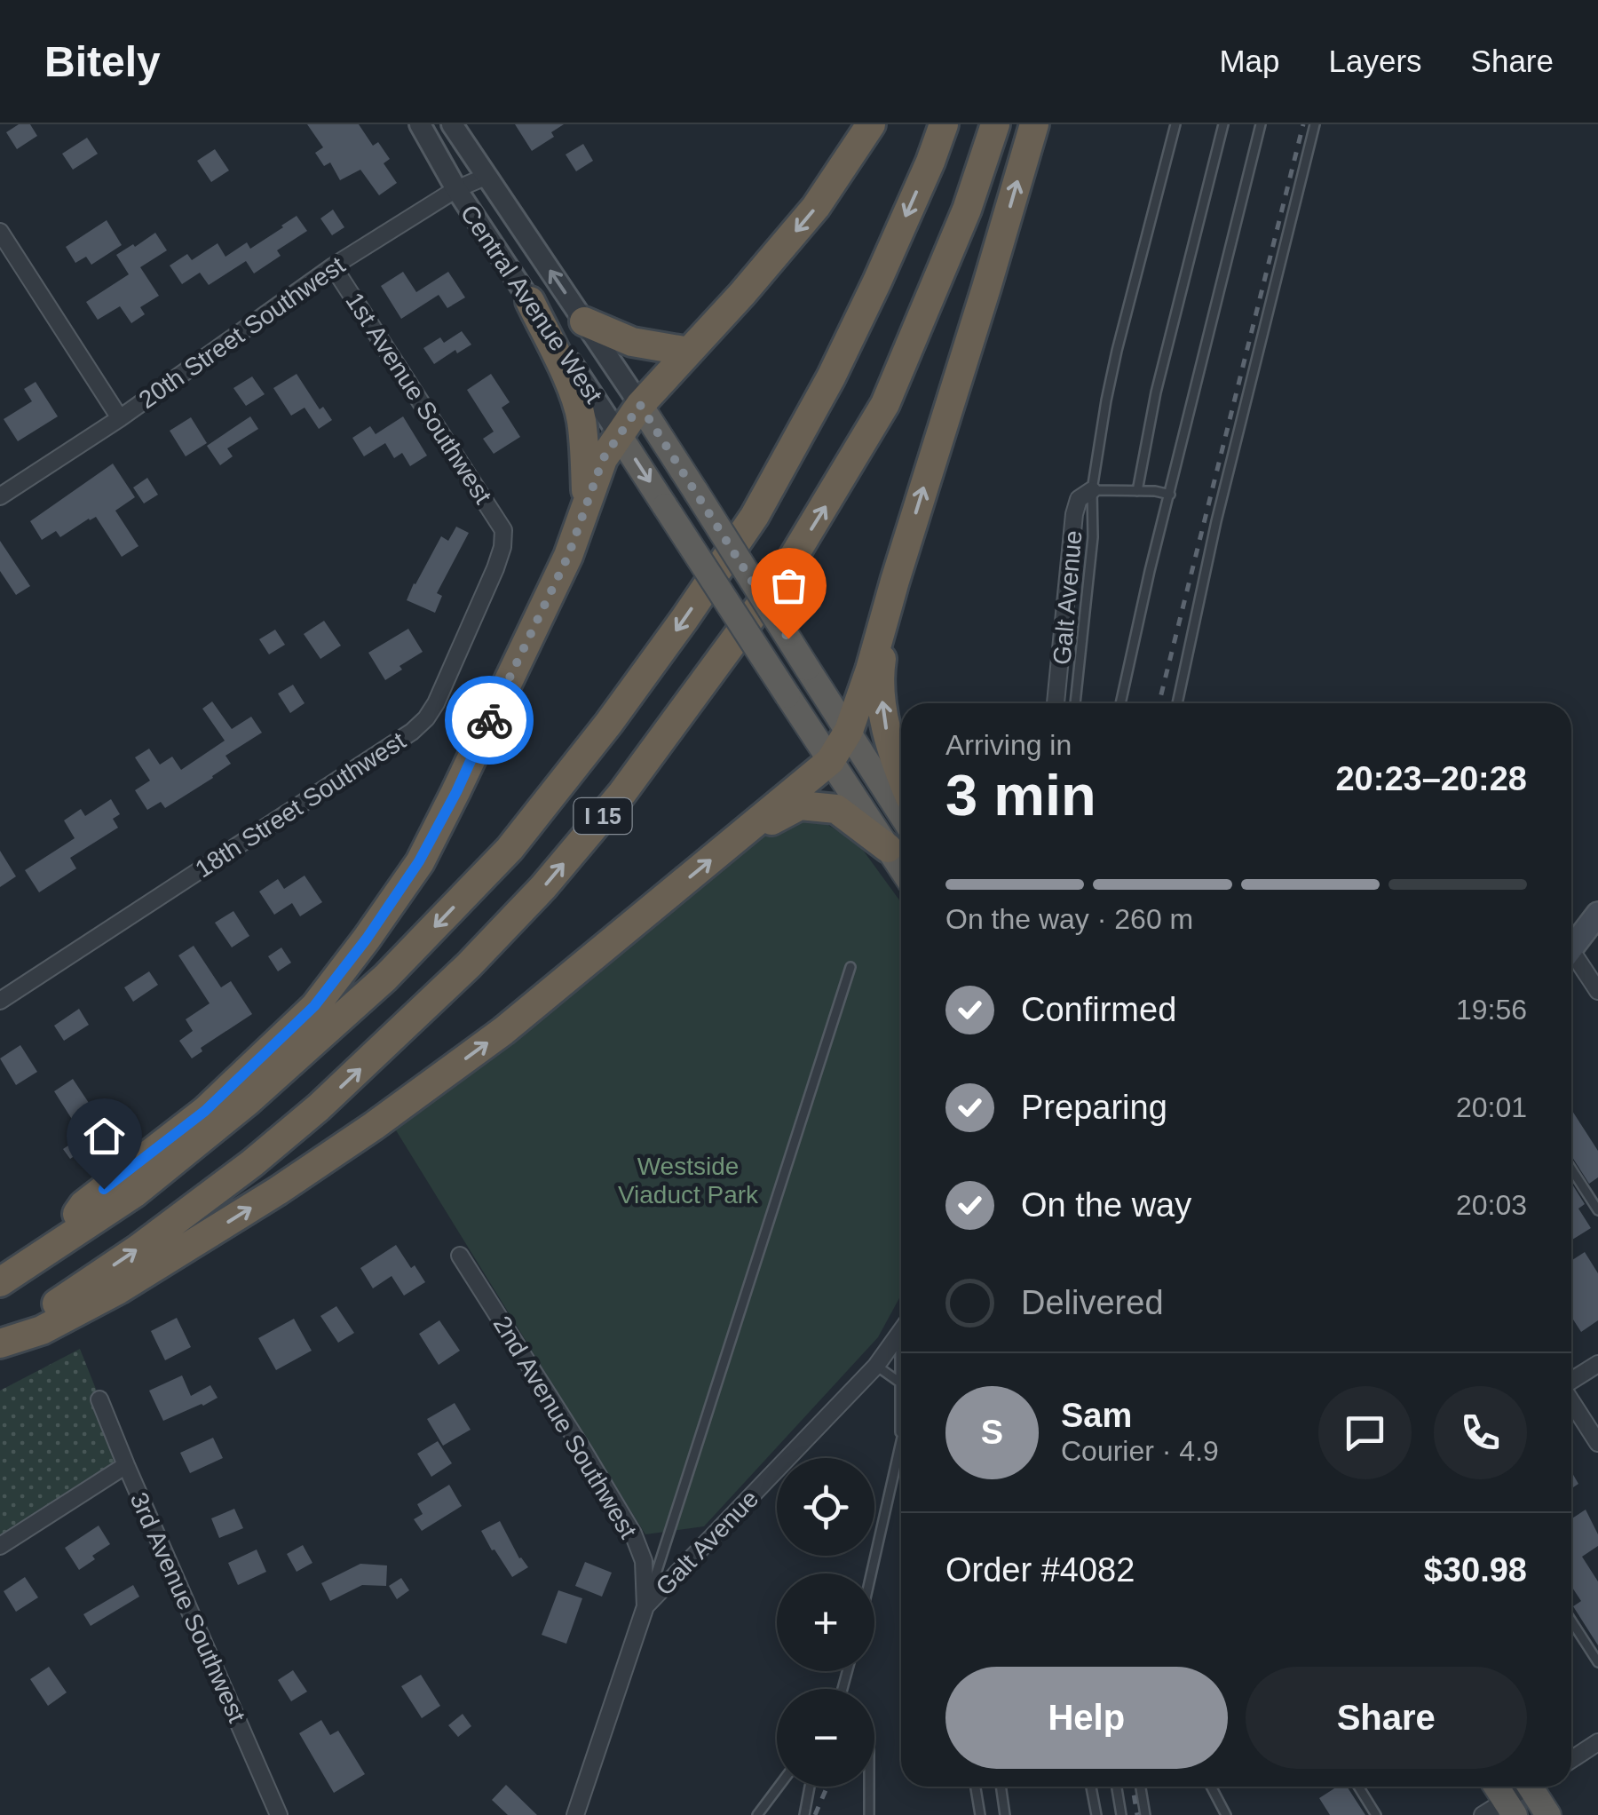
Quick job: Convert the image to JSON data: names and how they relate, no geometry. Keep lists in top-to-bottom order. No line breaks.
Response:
{"streets":{"highway":["Central Avenue West","I 15"],"street":["20th Street Southwest","1st Avenue Southwest","Galt Avenue","18th Street Southwest","2nd Avenue Southwest","3rd Avenue Southwest"]},"crossings":[["Central Avenue West","20th Street Southwest"],["20th Street Southwest","1st Avenue Southwest"],["1st Avenue Southwest","18th Street Southwest"],["Galt Avenue","2nd Avenue Southwest"]],"parks":["Westside Viaduct Park"],"page":{"header":"Bitely","nav":["Map","Layers","Share"],"heading":["3 min","Arriving in","20:23–20:28"],"panel":["Sam","Courier · 4.9","Order #4082","$30.98"],"bar":"On the way · 260 m","list":[["Confirmed","19:56"],["Preparing","20:01"],["On the way","20:03"],"Delivered"],"round":"S","map_buttons":["+","−"],"buttons":["Help","Share"]}}
